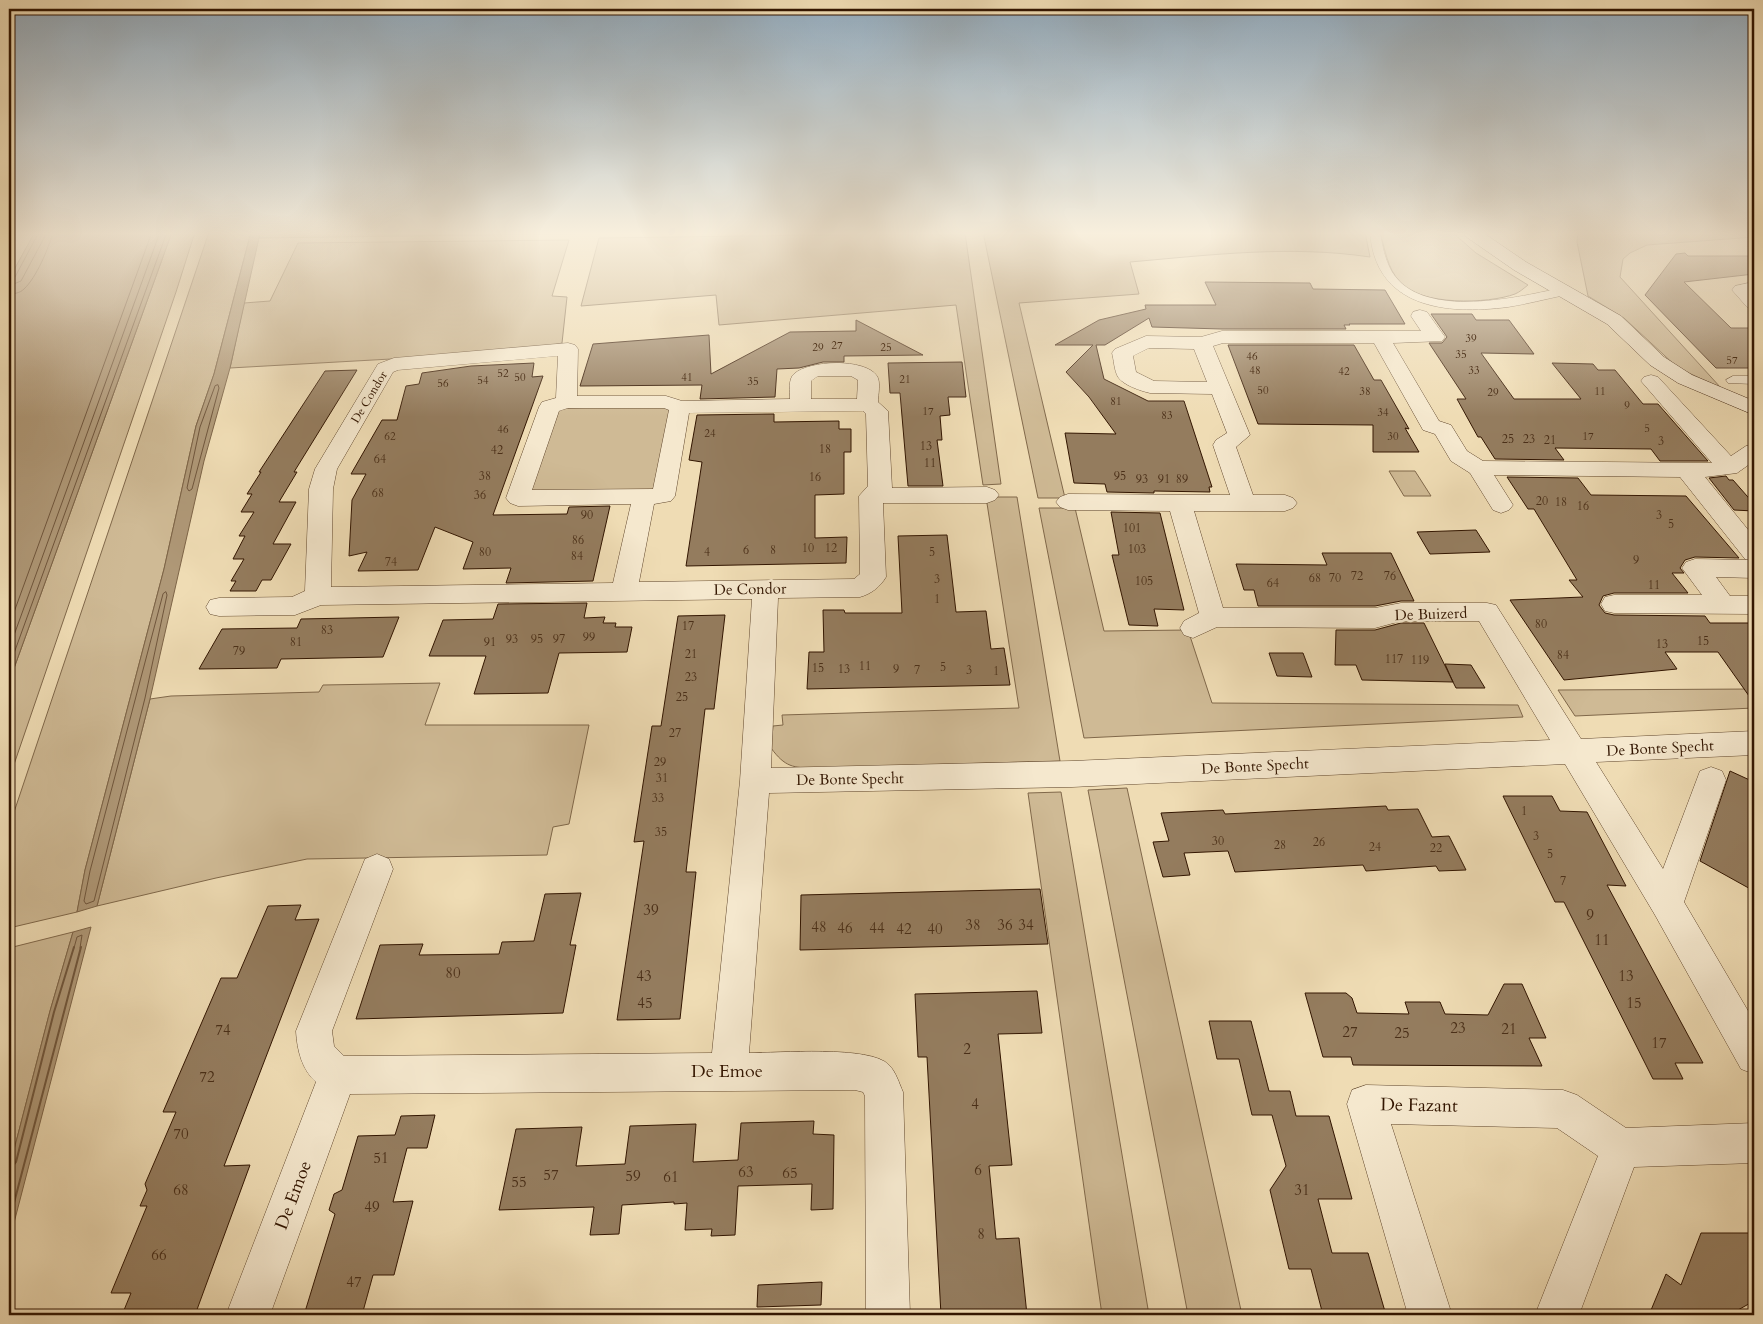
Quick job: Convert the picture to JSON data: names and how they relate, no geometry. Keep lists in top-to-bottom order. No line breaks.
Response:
{"streets":{"street":["De Condor","De Buizerd","De Bonte Specht","De Emoe","De Fazant"]},"crossings":[["De Buizerd","De Bonte Specht"]],"house_numbers":["39","27","29","25","35","46","57","48","33","42","52","50","41","21","54","35","56","50","38","11","29","81","9","17","34","83","5","46","24","62","30","17","25","23","21","3","13","18","42","64","11","38","95","16","93","91","89","68","36","20","18","16","90","3","5","101","86","10","12","103","6","8","80","4","5","84","9","74","72","76","68","70","3","105","64","11","1","80","17","83","99","93","95","97","15","81","91","13","79","21","84","117","119","11","5","15","13","9","7","3","1","23","25","27","29","31","33","1","35","3","30","26","28","24","22","5","7","39","9","38","36","34","48","46","44","42","40","11","80","43","13","45","15","23","21","74","27","25","17","2","72","4","70","51","6","63","65","57","59","61","55","68","31","49","8","66","47"]}
